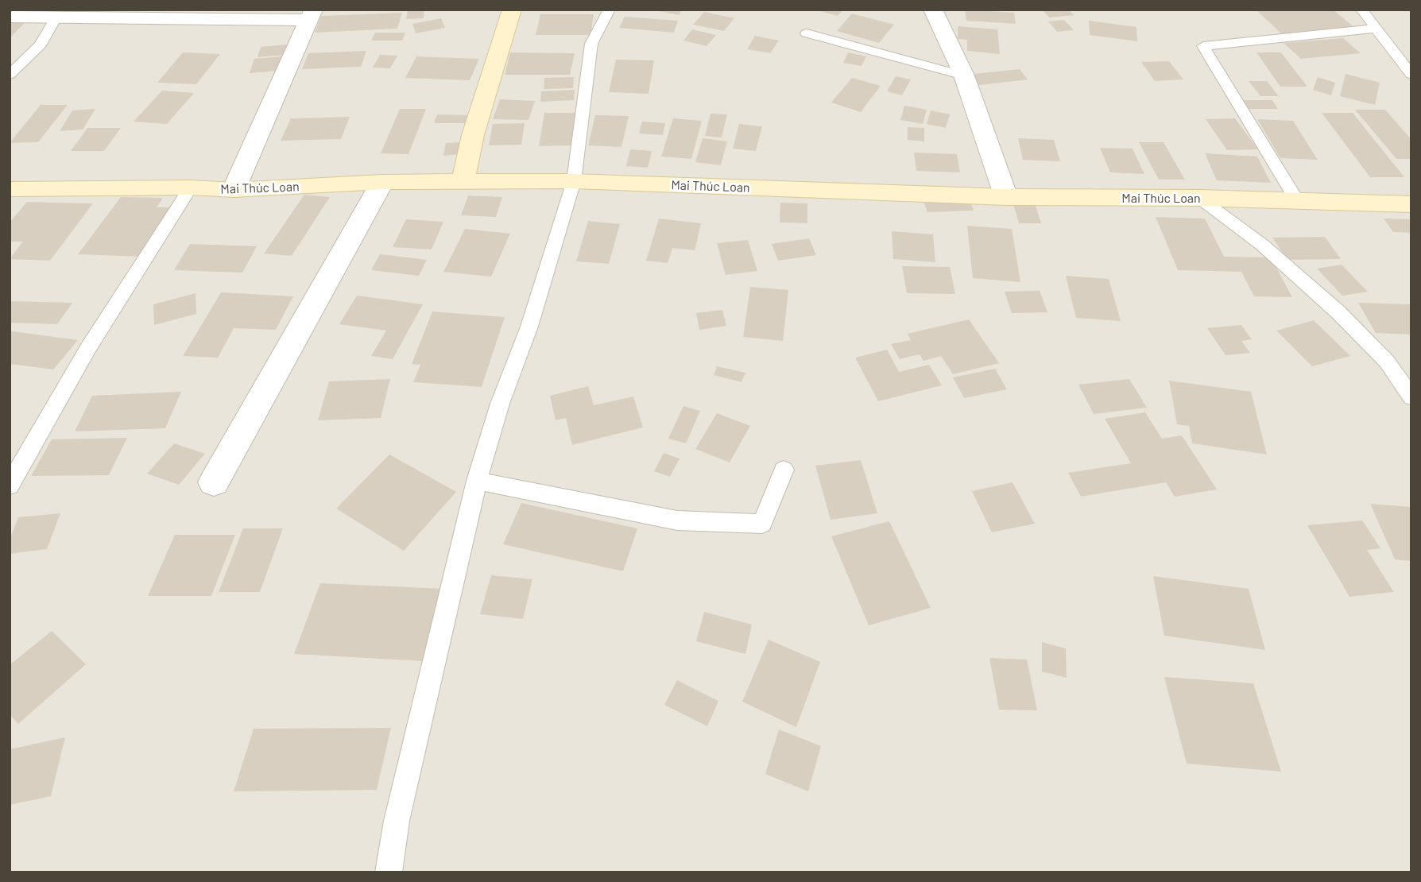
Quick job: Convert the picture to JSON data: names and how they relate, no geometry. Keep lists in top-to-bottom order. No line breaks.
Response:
{"streets":{"main road":["Mai Thúc Loan"]}}
